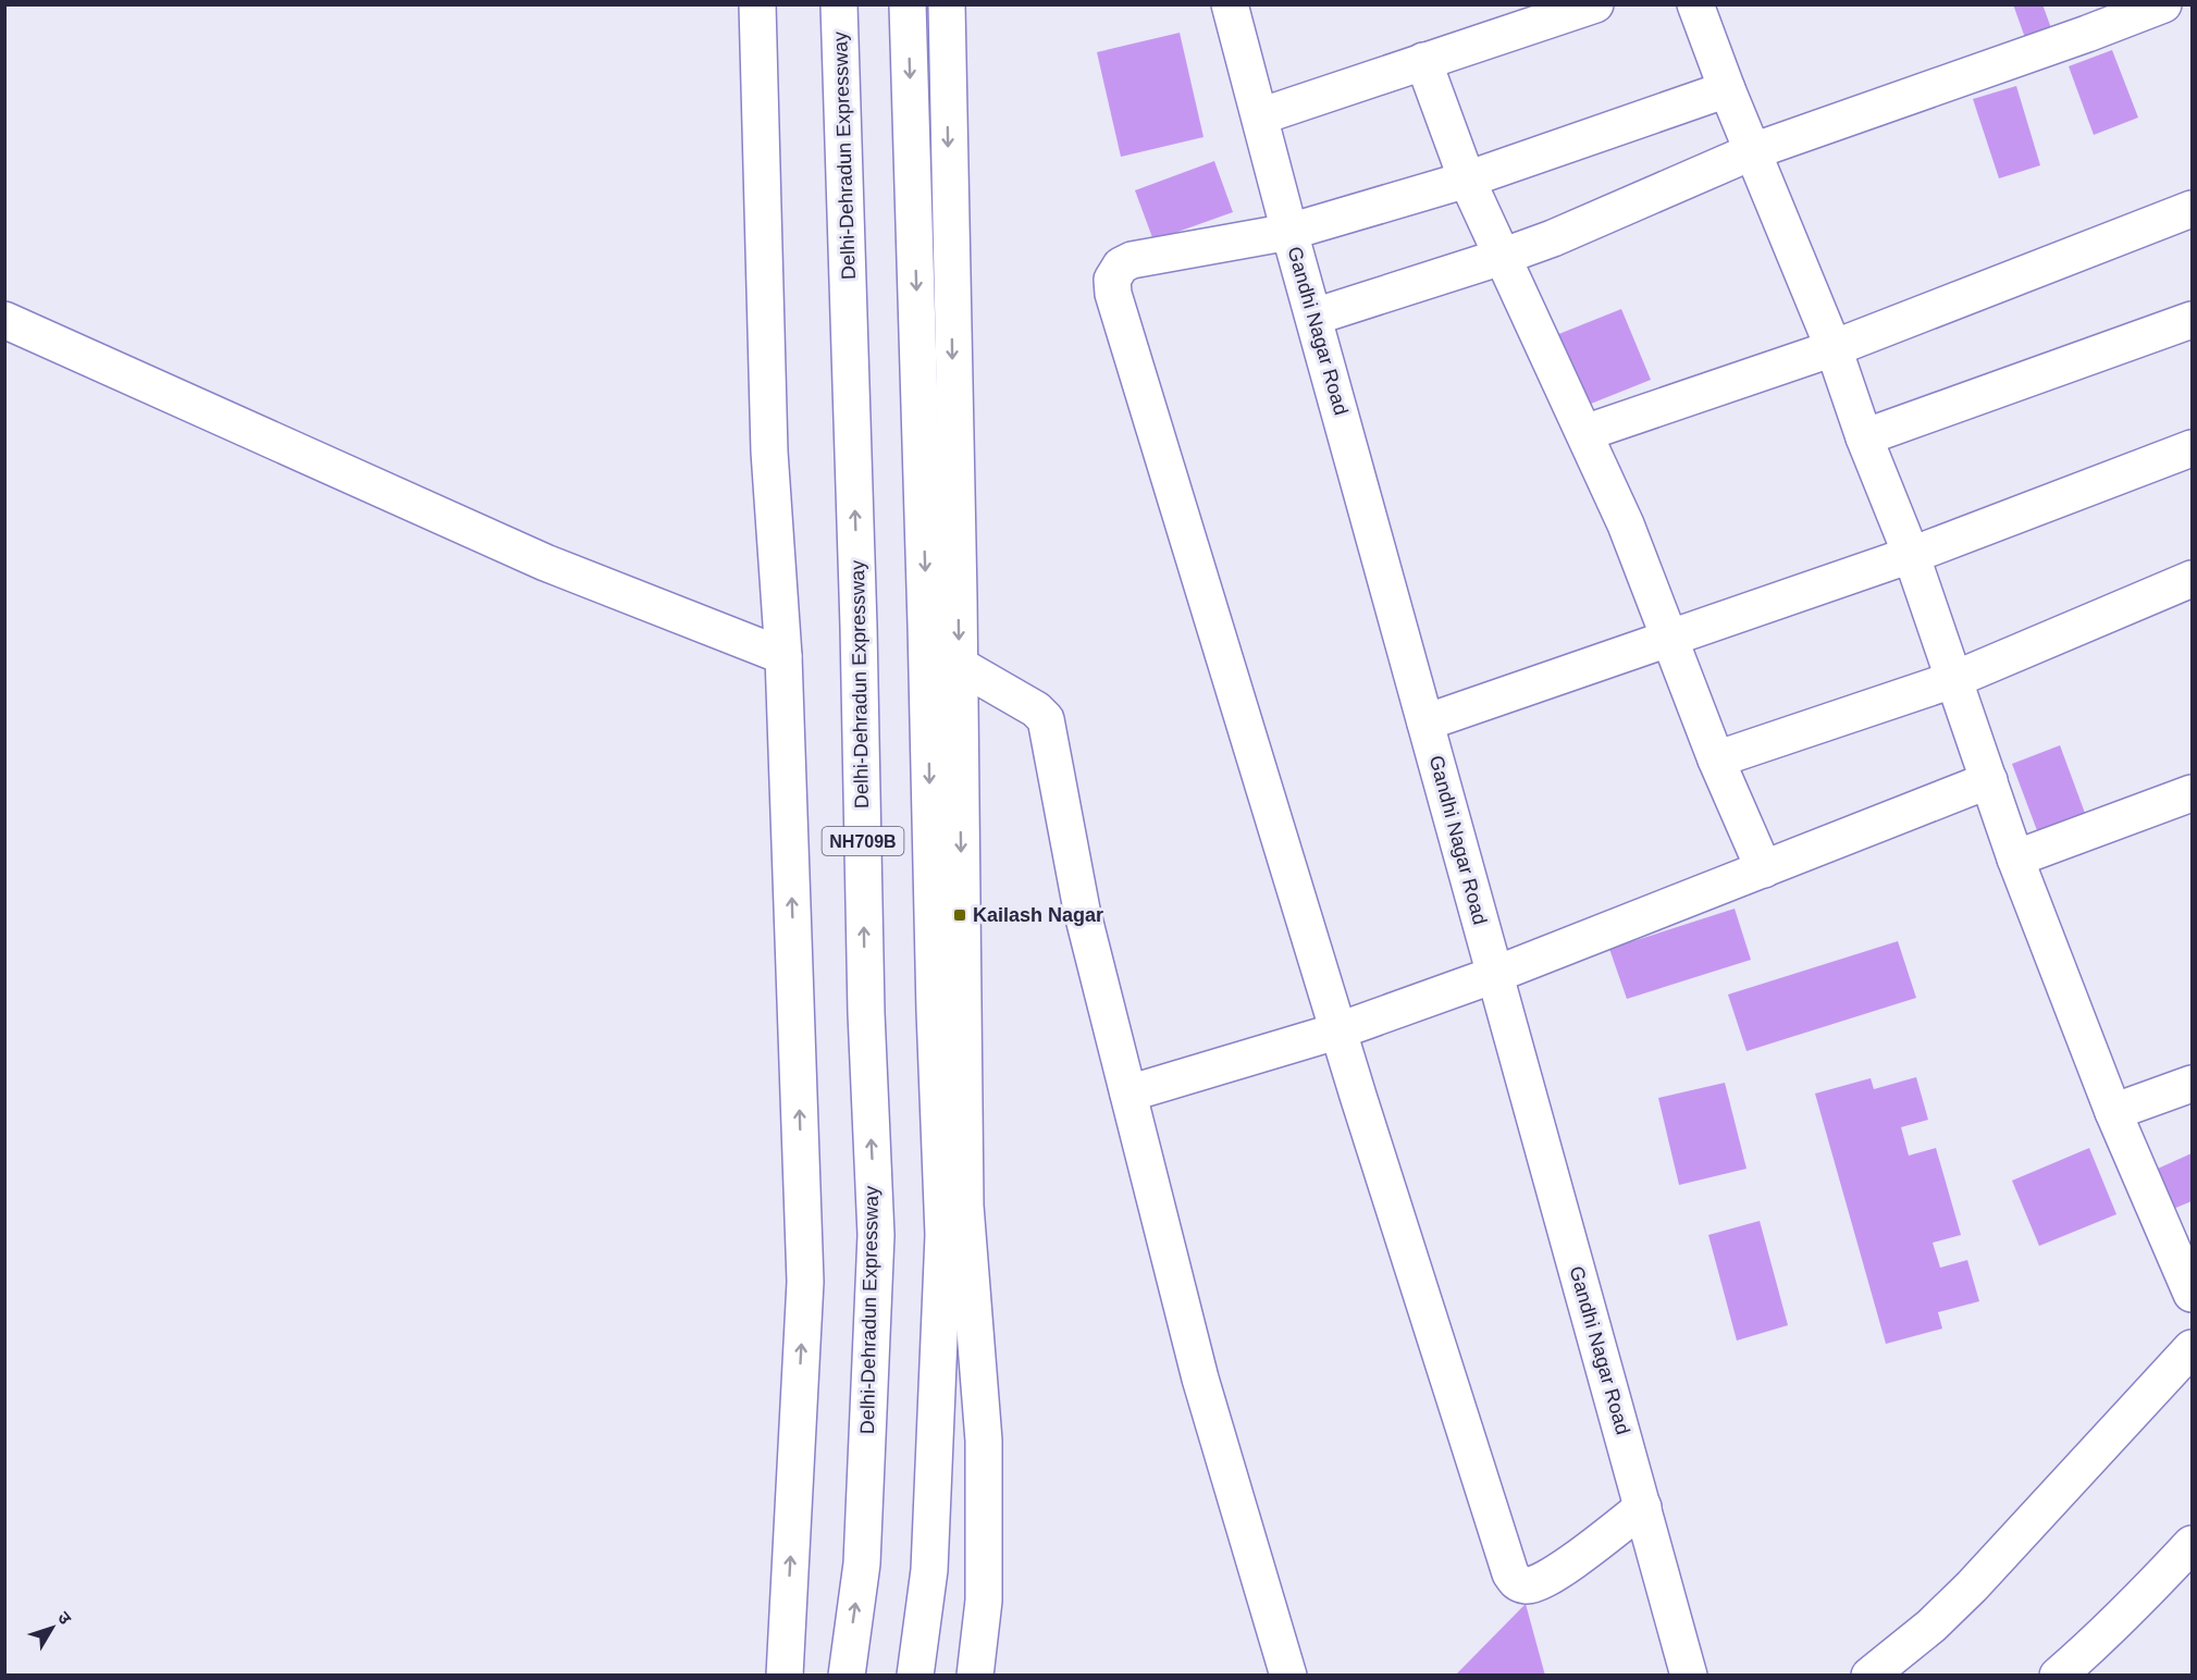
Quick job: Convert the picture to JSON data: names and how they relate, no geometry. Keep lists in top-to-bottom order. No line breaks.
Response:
{"streets":{"main road":["Delhi-Dehradun Expressway","Gandhi Nagar Road","NH709B"]},"places":{"transit":["Kailash Nagar"]},"north":"top right"}
